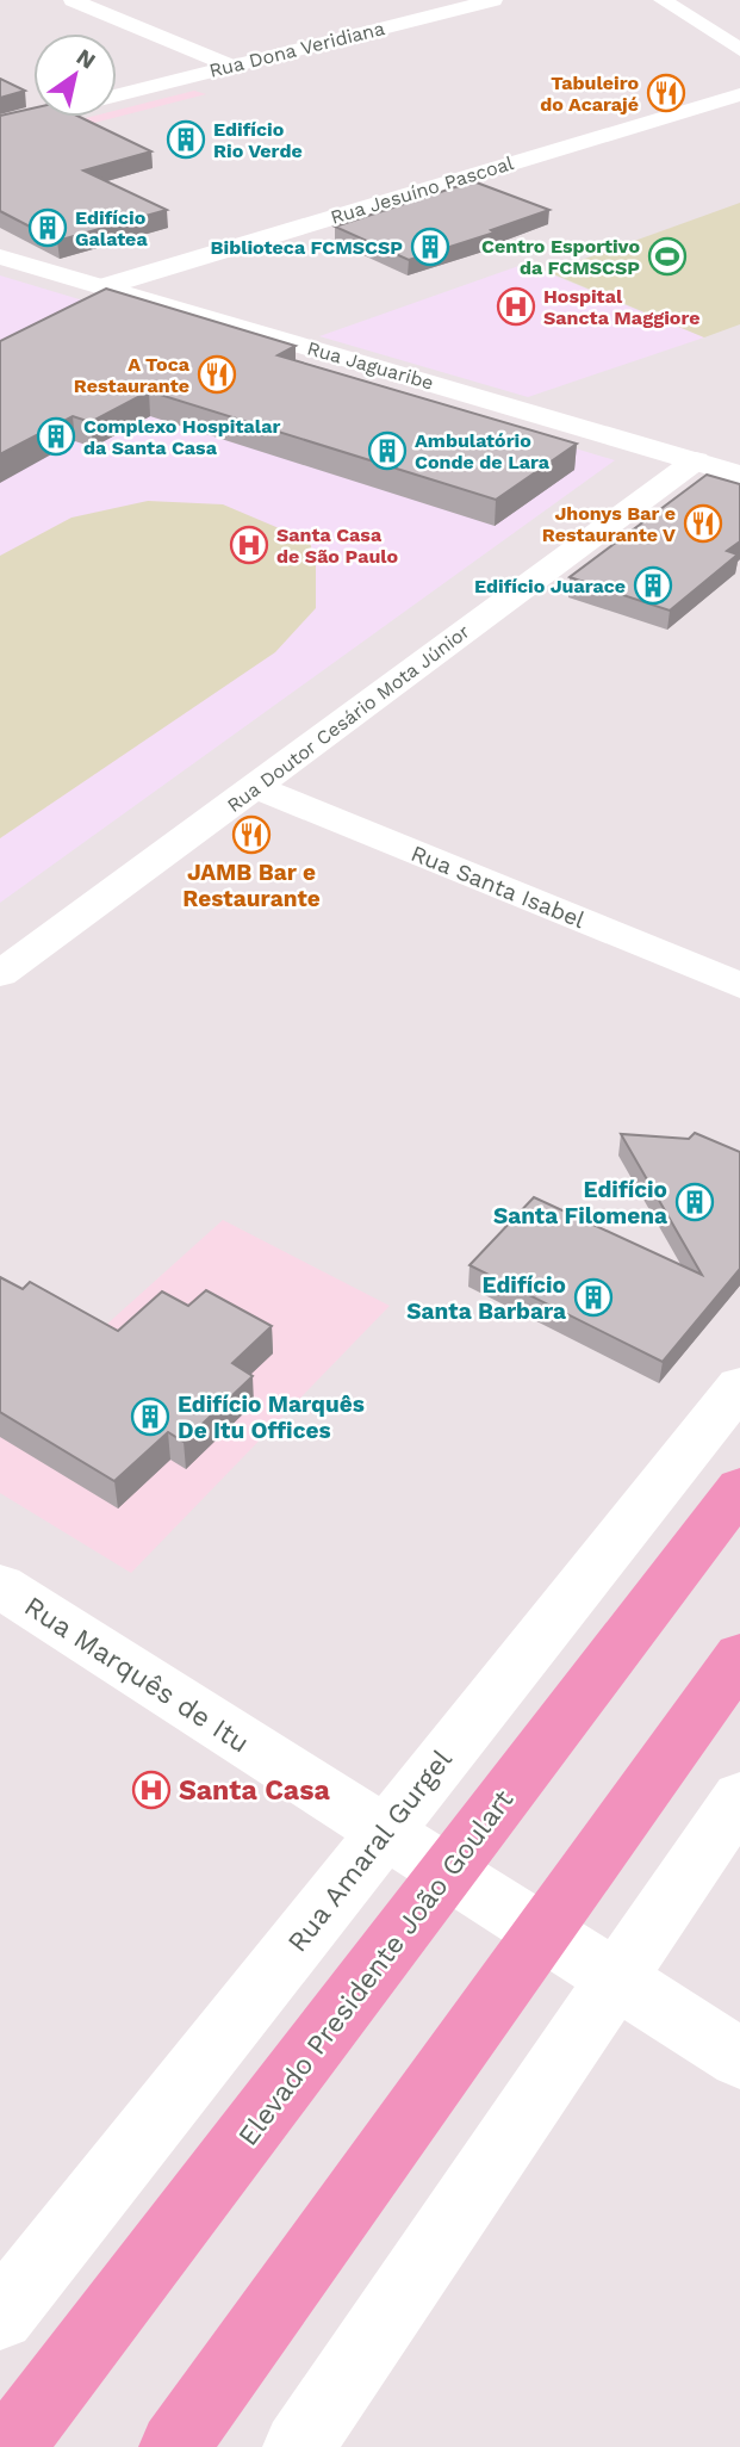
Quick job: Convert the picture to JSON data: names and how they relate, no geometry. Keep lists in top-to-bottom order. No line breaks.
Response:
{"streets":{"highway":["Elevado Presidente João Goulart"],"street":["Rua Dona Veridiana","Rua Jesuíno Pascoal","Rua Jaguaribe","Rua Doutor Cesário Mota Júnior","Rua Santa Isabel","Rua Marquês de Itu","Rua Amaral Gurgel"]},"crossings":[["Rua Jesuíno Pascoal","Rua Jaguaribe"],["Rua Jaguaribe","Rua Doutor Cesário Mota Júnior"],["Rua Doutor Cesário Mota Júnior","Rua Santa Isabel"],["Rua Marquês de Itu","Rua Amaral Gurgel"]],"places":{"restaurant":["Tabuleiro do Acarajé","A Toca Restaurante","Jhonys Bar e Restaurante V","JAMB Bar e Restaurante"],"building":["Edifício Rio Verde","Edifício Galatea","Biblioteca FCMSCSP","Complexo Hospitalar da Santa Casa","Ambulatório Conde de Lara","Edifício Juarace","Edifício Santa Filomena","Edifício Santa Barbara","Edifício Marquês De Itu Offices"],"sports":["Centro Esportivo da FCMSCSP"],"hospital":["Hospital Sancta Maggiore","Santa Casa de São Paulo","Santa Casa"]},"north":"top right"}
